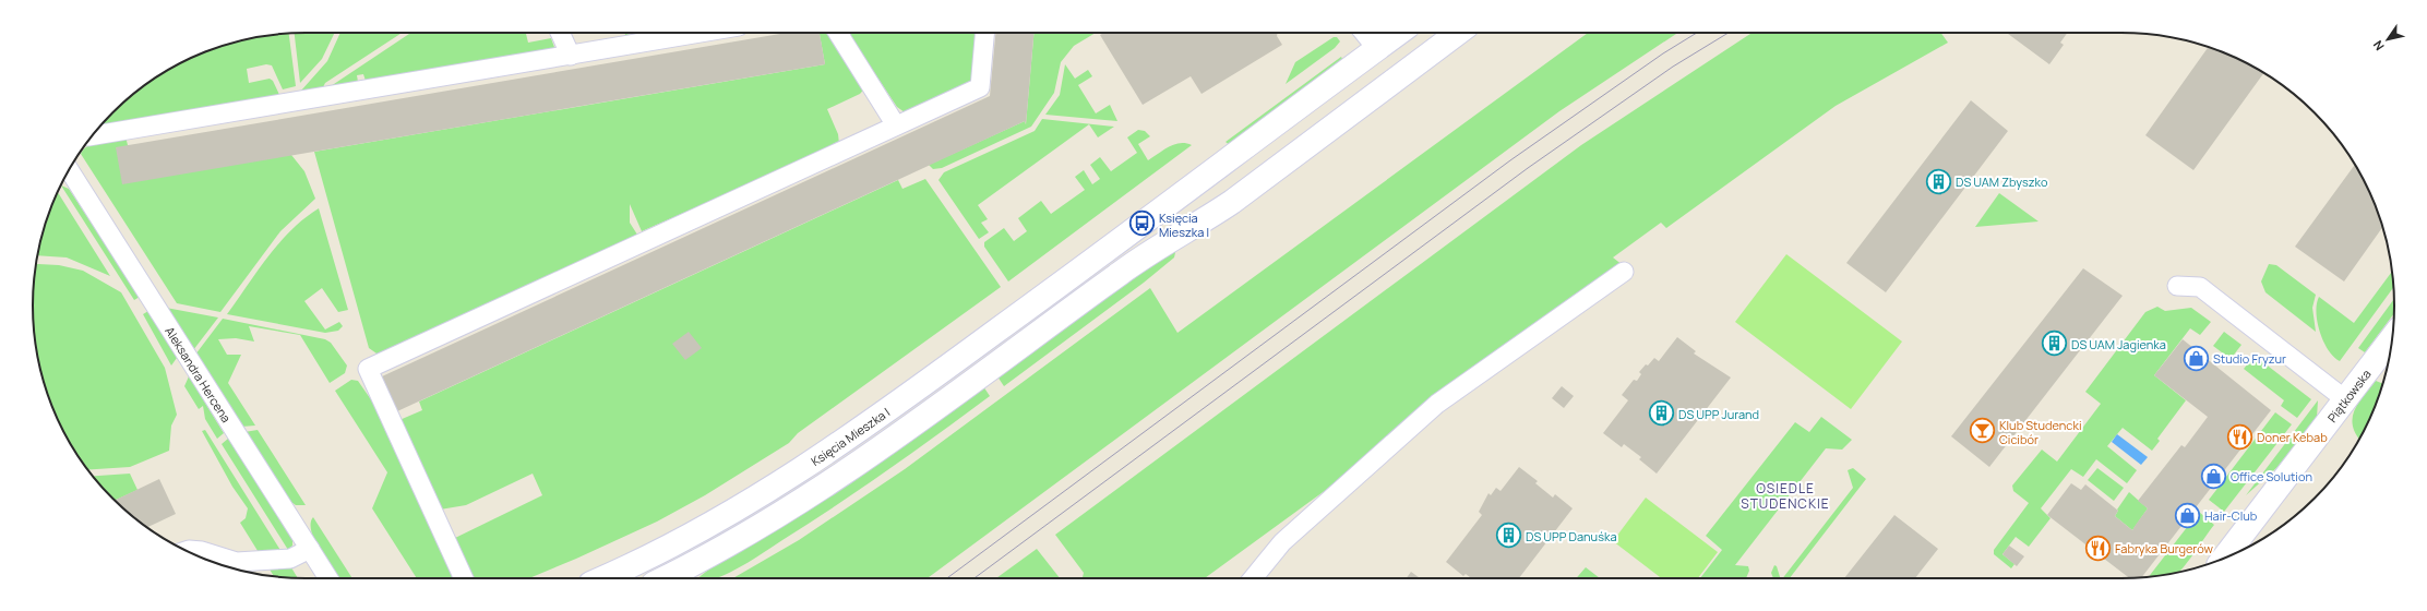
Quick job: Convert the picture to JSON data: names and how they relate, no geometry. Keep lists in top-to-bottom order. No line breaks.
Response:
{"streets":{"street":["Aleksandra Hercena","Piątkowska","Księcia Mieszka I"]},"districts":["OSIEDLE STUDENCKIE"],"places":{"building":["DS UAM Zbyszko","DS UAM Jagienka","DS UPP Jurand","DS UPP Danuśka"],"bus stop":["Księcia Mieszka I"],"shop":["Studio Fryzur","Office Solution","Hair-Club"],"bar":["Klub Studencki Cicibór"],"restaurant":["Doner Kebab","Fabryka Burgerów"]},"north":"bottom left"}
